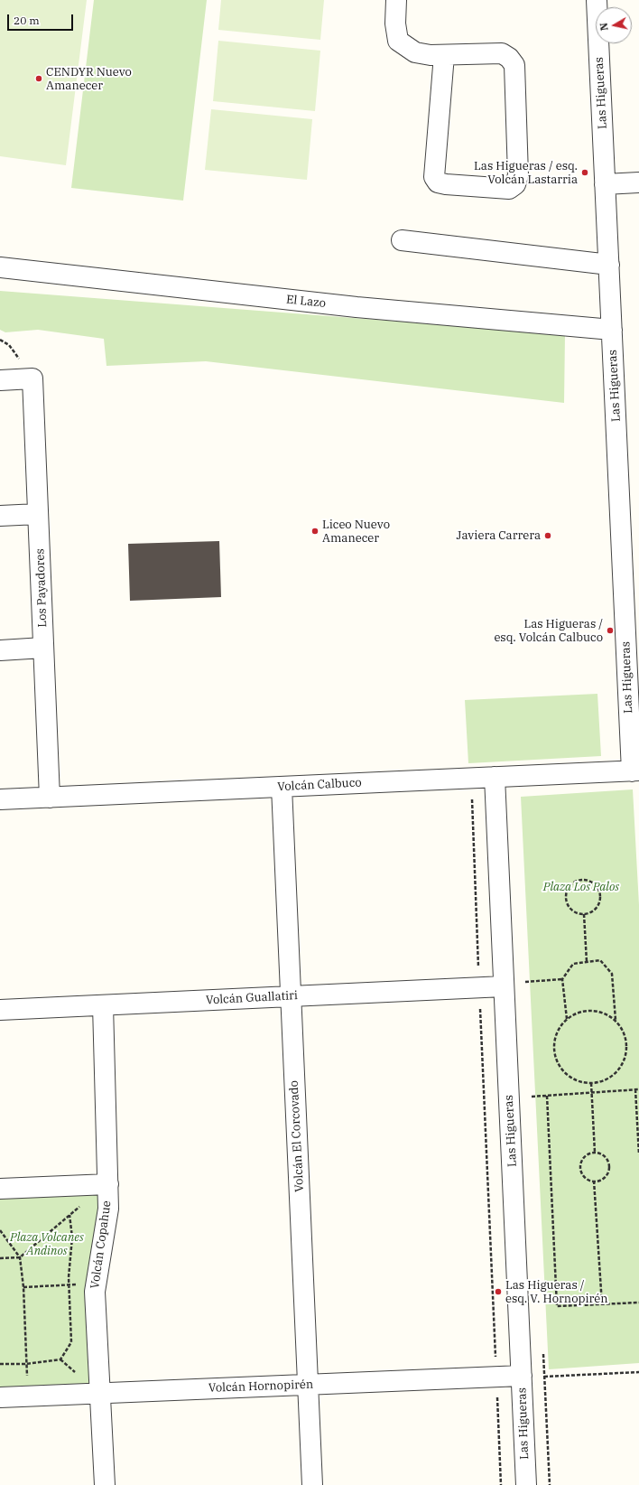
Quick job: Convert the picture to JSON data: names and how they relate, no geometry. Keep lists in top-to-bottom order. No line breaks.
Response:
{"streets":{"street":["Las Higueras","El Lazo","Los Payadores","Volcán Calbuco","Volcán Guallatiri","Volcán El Corcovado","Volcán Copahue","Volcán Hornopirén"]},"crossings":[["Las Higueras","El Lazo"],["Las Higueras","Volcán Calbuco"],["Las Higueras","Volcán Guallatiri"],["Las Higueras","Volcán Hornopirén"],["Los Payadores","Volcán Calbuco"],["Volcán Calbuco","Volcán El Corcovado"],["Volcán Guallatiri","Volcán El Corcovado"],["Volcán Guallatiri","Volcán Copahue"],["Volcán El Corcovado","Volcán Hornopirén"],["Volcán Copahue","Volcán Hornopirén"]],"parks":["Plaza Los Palos","Plaza Volcanes Andinos"],"places":["CENDYR Nuevo Amanecer","Las Higueras / esq. Volcán Lastarria","Liceo Nuevo Amanecer","Javiera Carrera","Las Higueras / esq. Volcán Calbuco","Las Higueras / esq. V. Hornopirén"],"scale_bar":"20 m","north":"left"}
